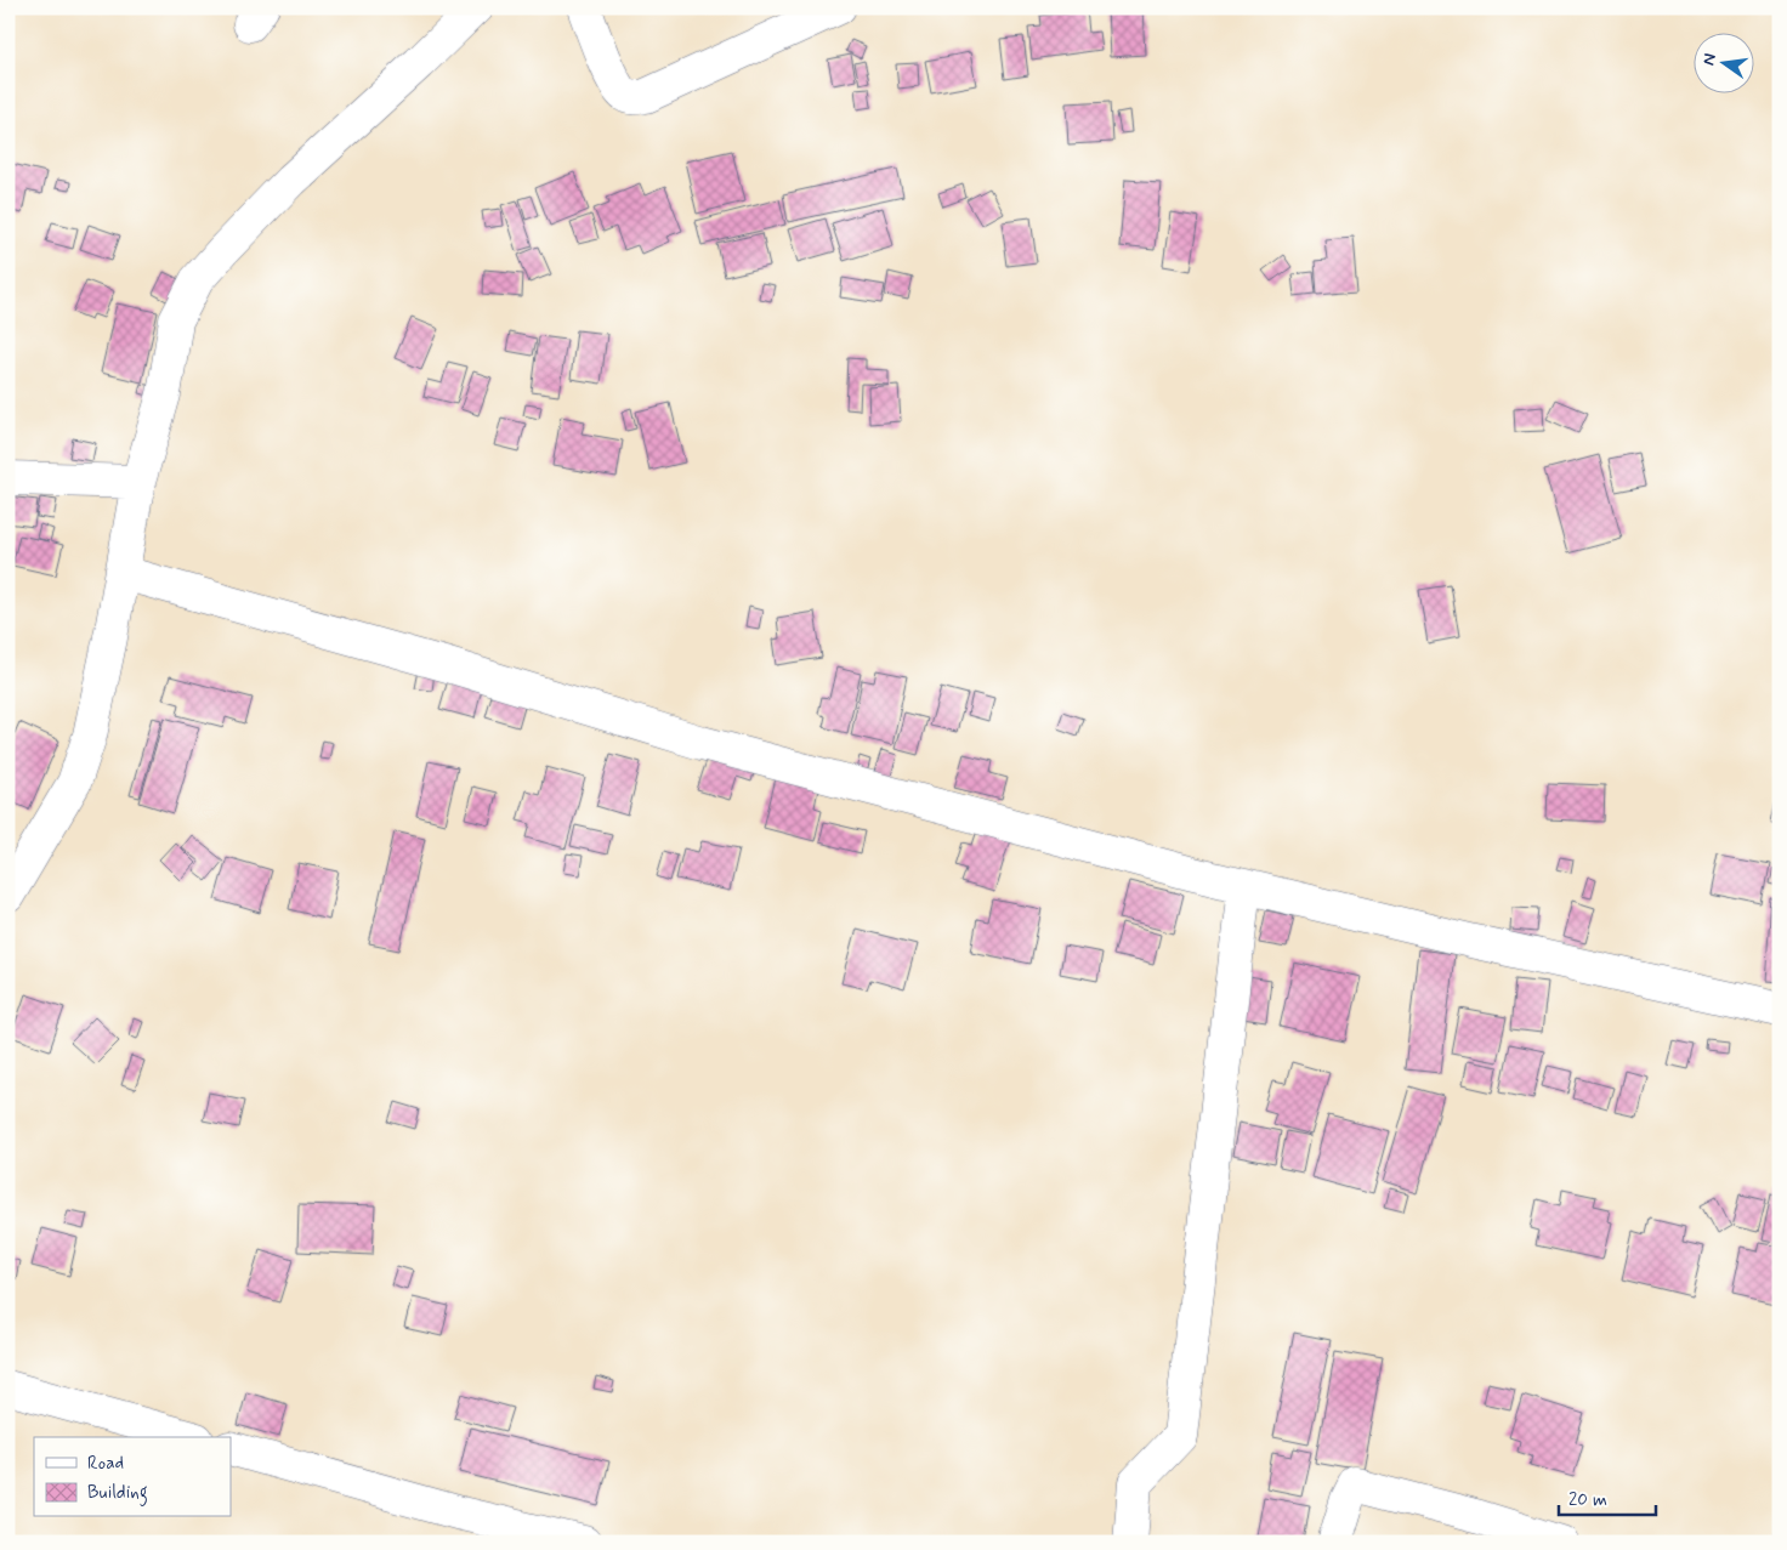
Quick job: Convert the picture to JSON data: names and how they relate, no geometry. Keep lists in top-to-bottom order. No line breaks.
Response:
{"legend":["Road","Building"],"scale_bar":"20 m","north":"left"}
